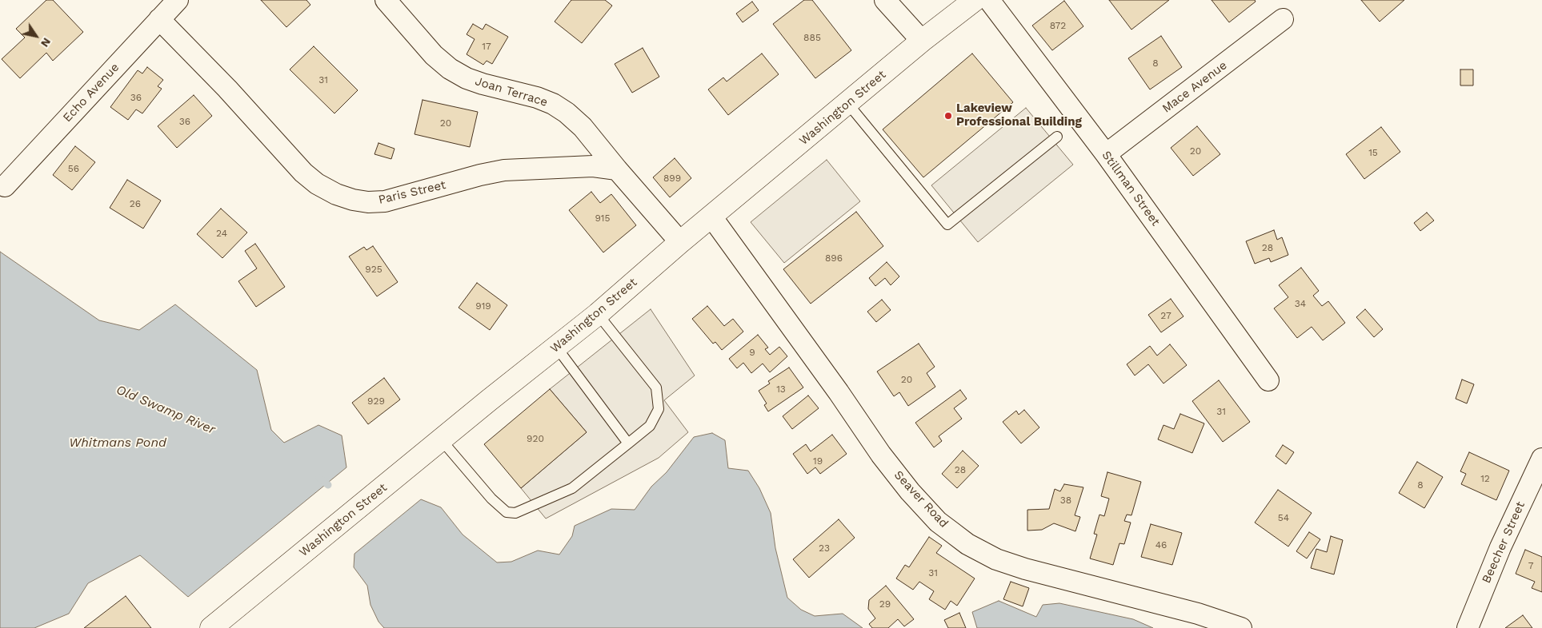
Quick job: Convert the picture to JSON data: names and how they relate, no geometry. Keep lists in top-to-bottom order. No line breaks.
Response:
{"streets":{"main road":["Washington Street"],"street":["Mace Avenue","Joan Terrace","Echo Avenue","Stillman Street","Paris Street","Seaver Road","Beecher Street"]},"crossings":[["Mace Avenue","Stillman Street"],["Joan Terrace","Washington Street"],["Joan Terrace","Paris Street"],["Echo Avenue","Paris Street"],["Washington Street","Seaver Road"]],"water":["Old Swamp River","Whitmans Pond"],"places":["Lakeview Professional Building"],"house_numbers":["872","885","17","8","31","36","36","20","20","15","56","899","26","915","24","28","896","925","34","919","27","9","20","13","929","31","920","19","28","12","8","38","54","46","23","7","31","29"],"north":"bottom right"}
